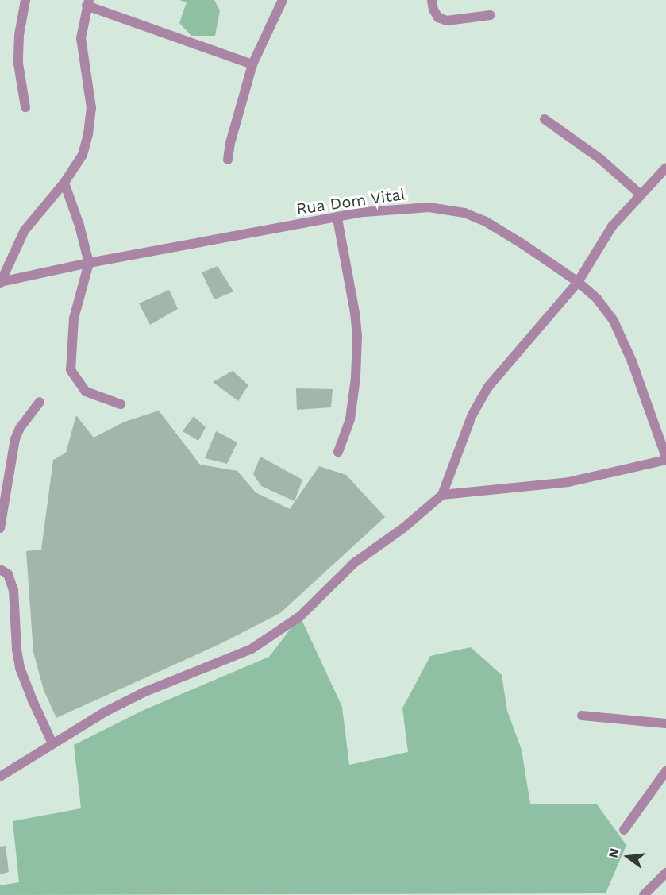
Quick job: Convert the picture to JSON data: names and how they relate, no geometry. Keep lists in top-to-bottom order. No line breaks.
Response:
{"streets":{"street":["Rua Dom Vital"]},"north":"left"}
